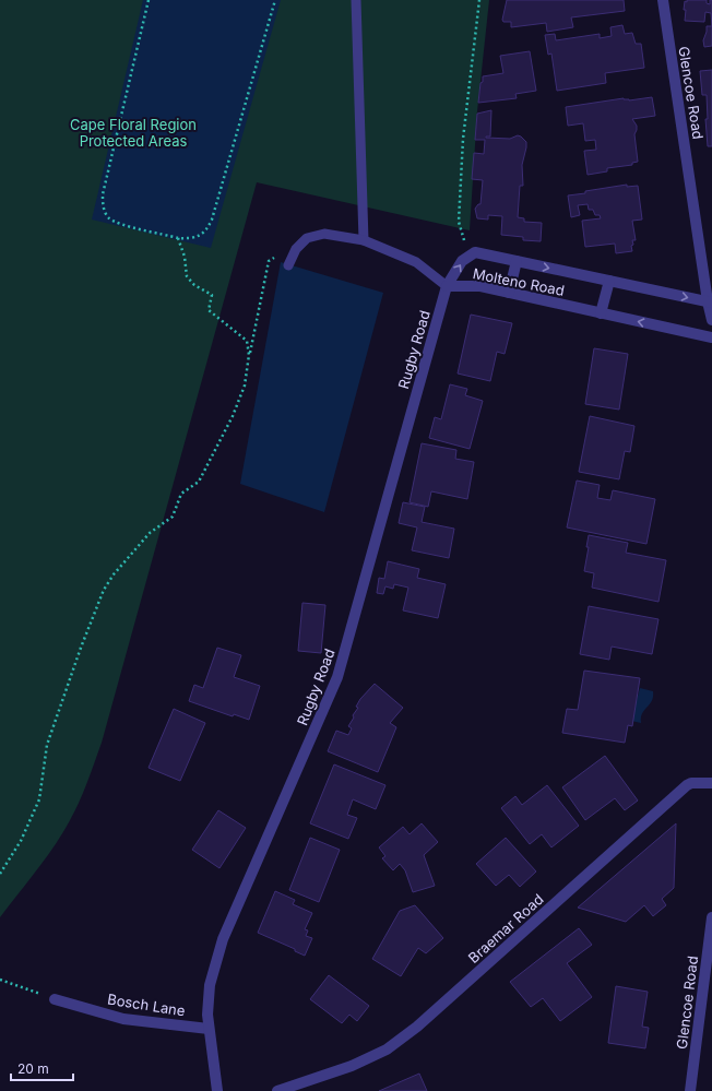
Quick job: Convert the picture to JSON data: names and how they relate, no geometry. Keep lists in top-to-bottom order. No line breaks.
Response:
{"streets":{"street":["Glencoe Road","Molteno Road","Rugby Road","Braemar Road","Bosch Lane"]},"crossings":[["Glencoe Road","Molteno Road"],["Molteno Road","Rugby Road"],["Rugby Road","Bosch Lane"]],"parks":["Cape Floral Region Protected Areas"],"scale_bar":"20 m"}
